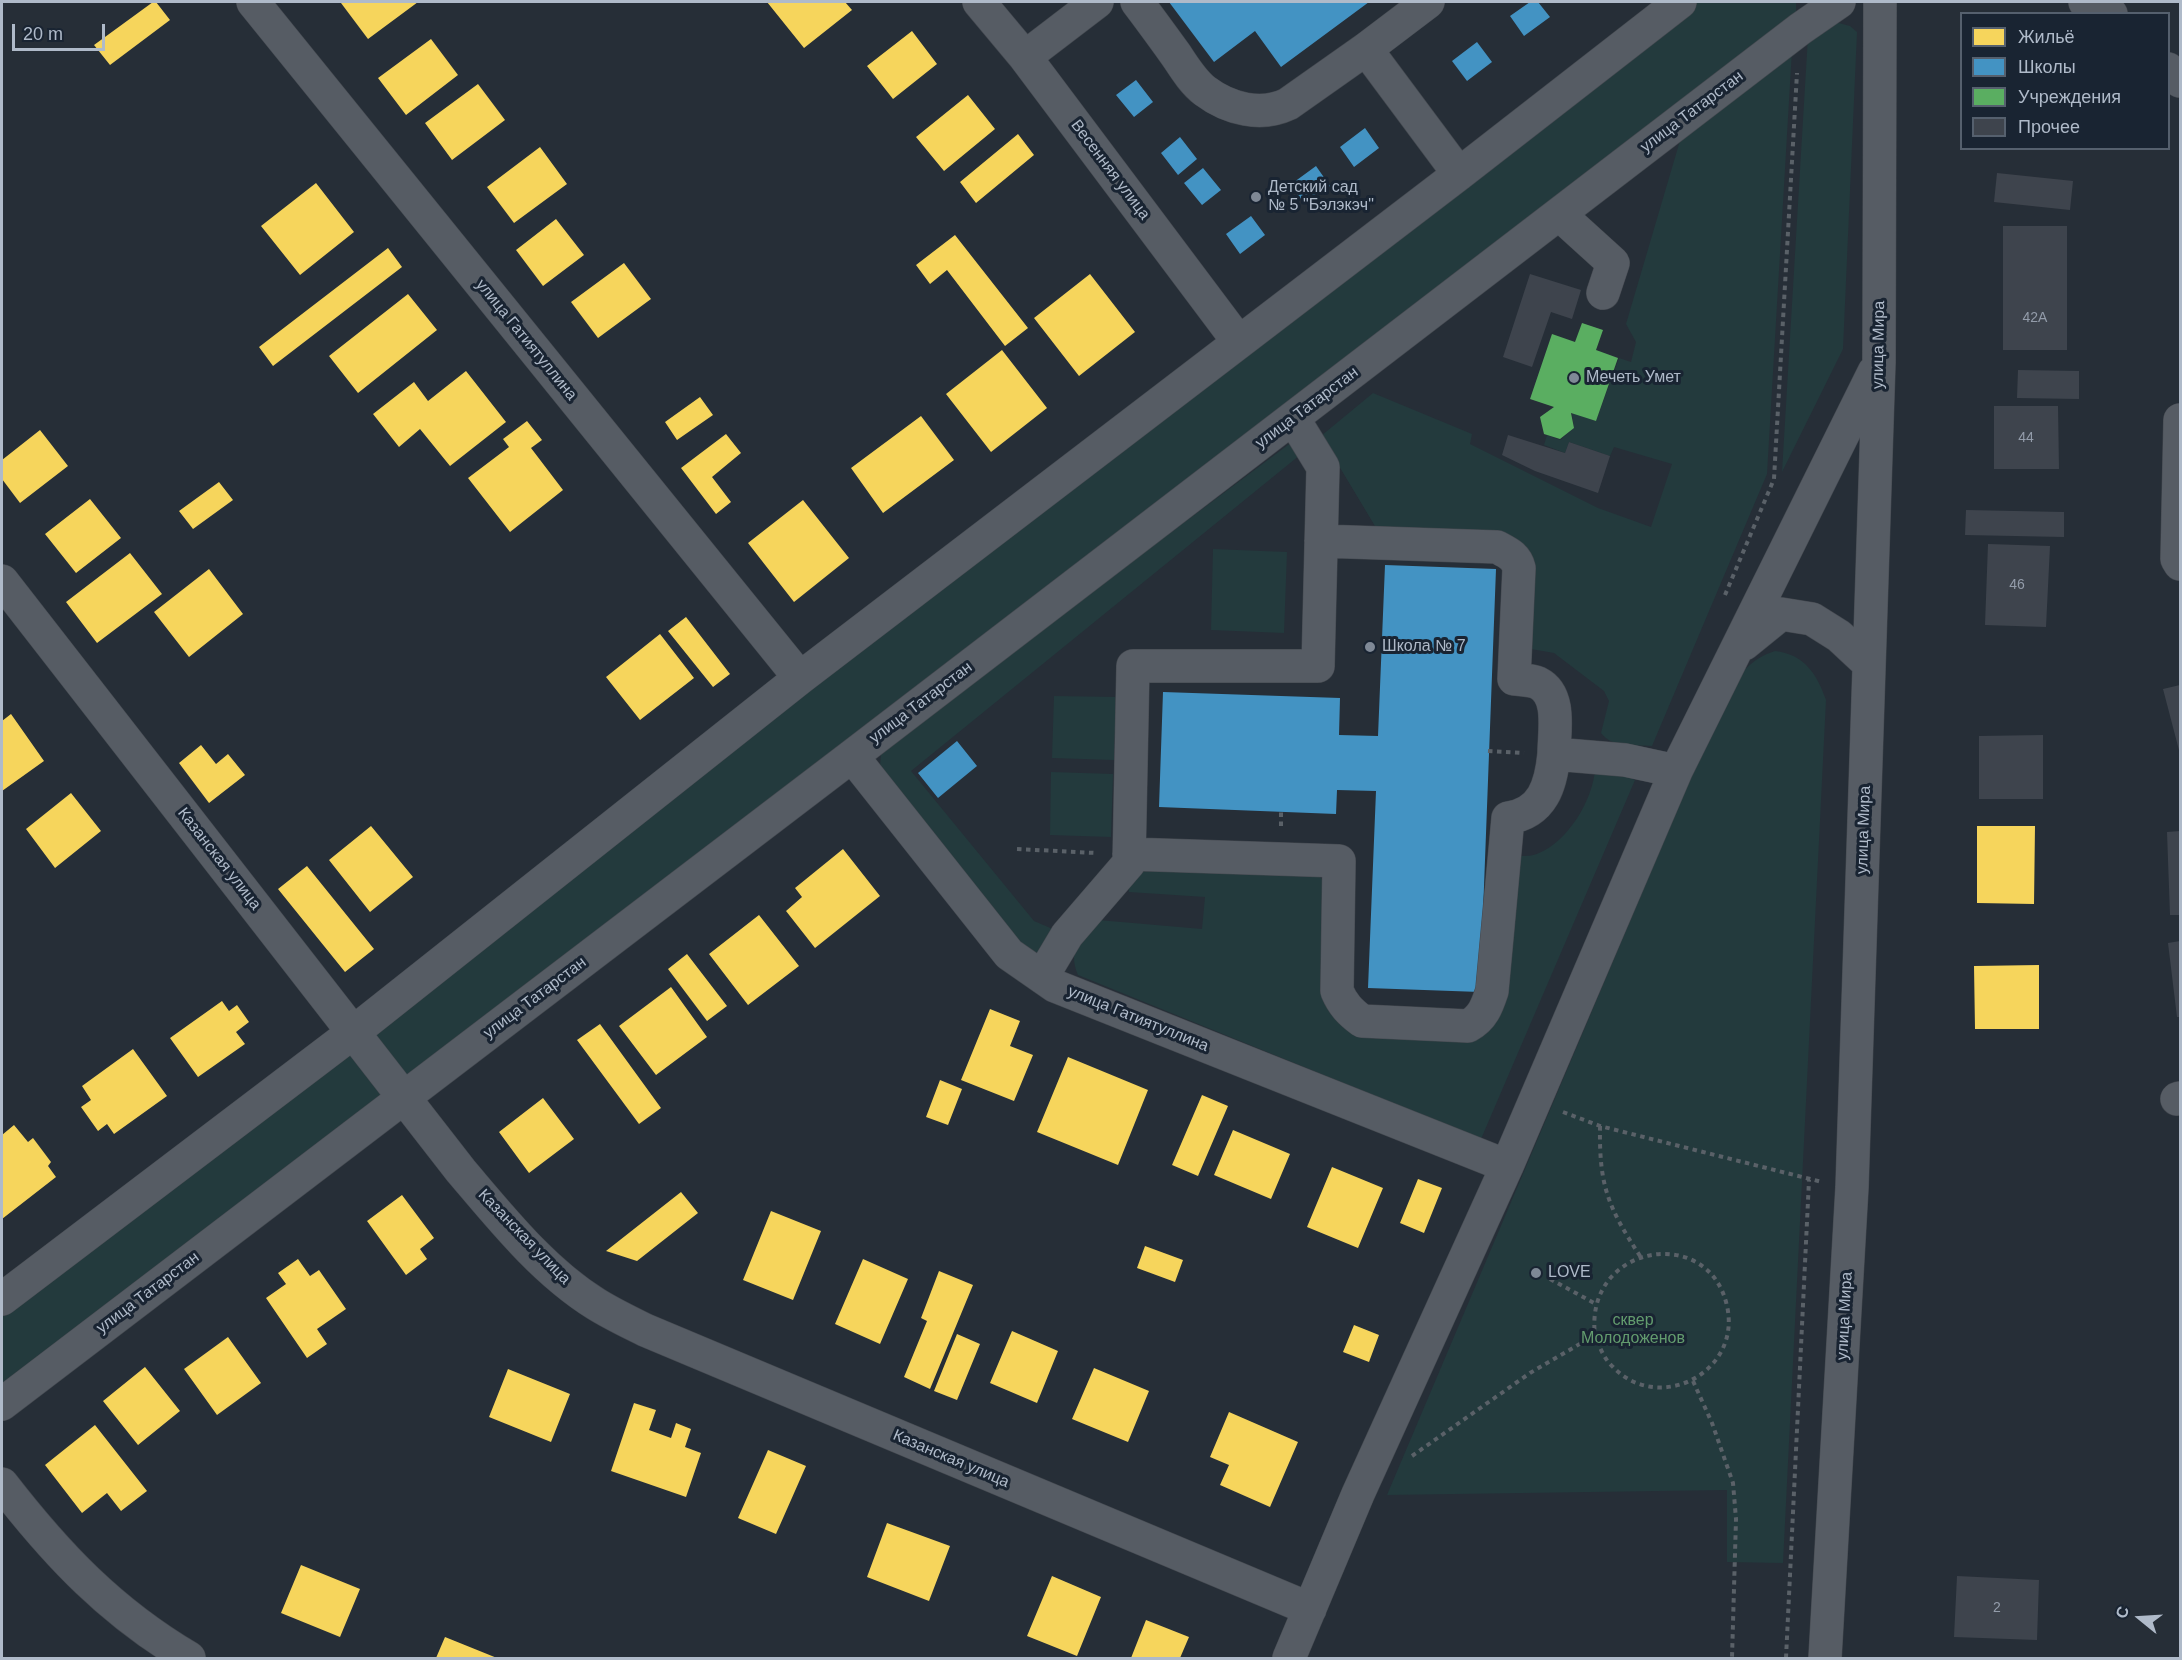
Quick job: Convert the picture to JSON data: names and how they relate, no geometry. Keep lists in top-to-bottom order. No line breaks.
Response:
{"streets":{"street":["улица Татарстан","Весенняя улица","улица Гатиятуллина","улица Мира","Казанская улица"]},"crossings":[["улица Татарстан","улица Гатиятуллина"],["улица Татарстан","Казанская улица"]],"parks":["сквер Молодоженов"],"places":["Детский сад № 5 \"Бэлэкэч\"","Мечеть Умет","Школа № 7","LOVE"],"house_numbers":["42А","44","46","2"],"legend":["Жильё","Школы","Учреждения","Прочее"],"scale_bar":"20 m","north":"left"}
